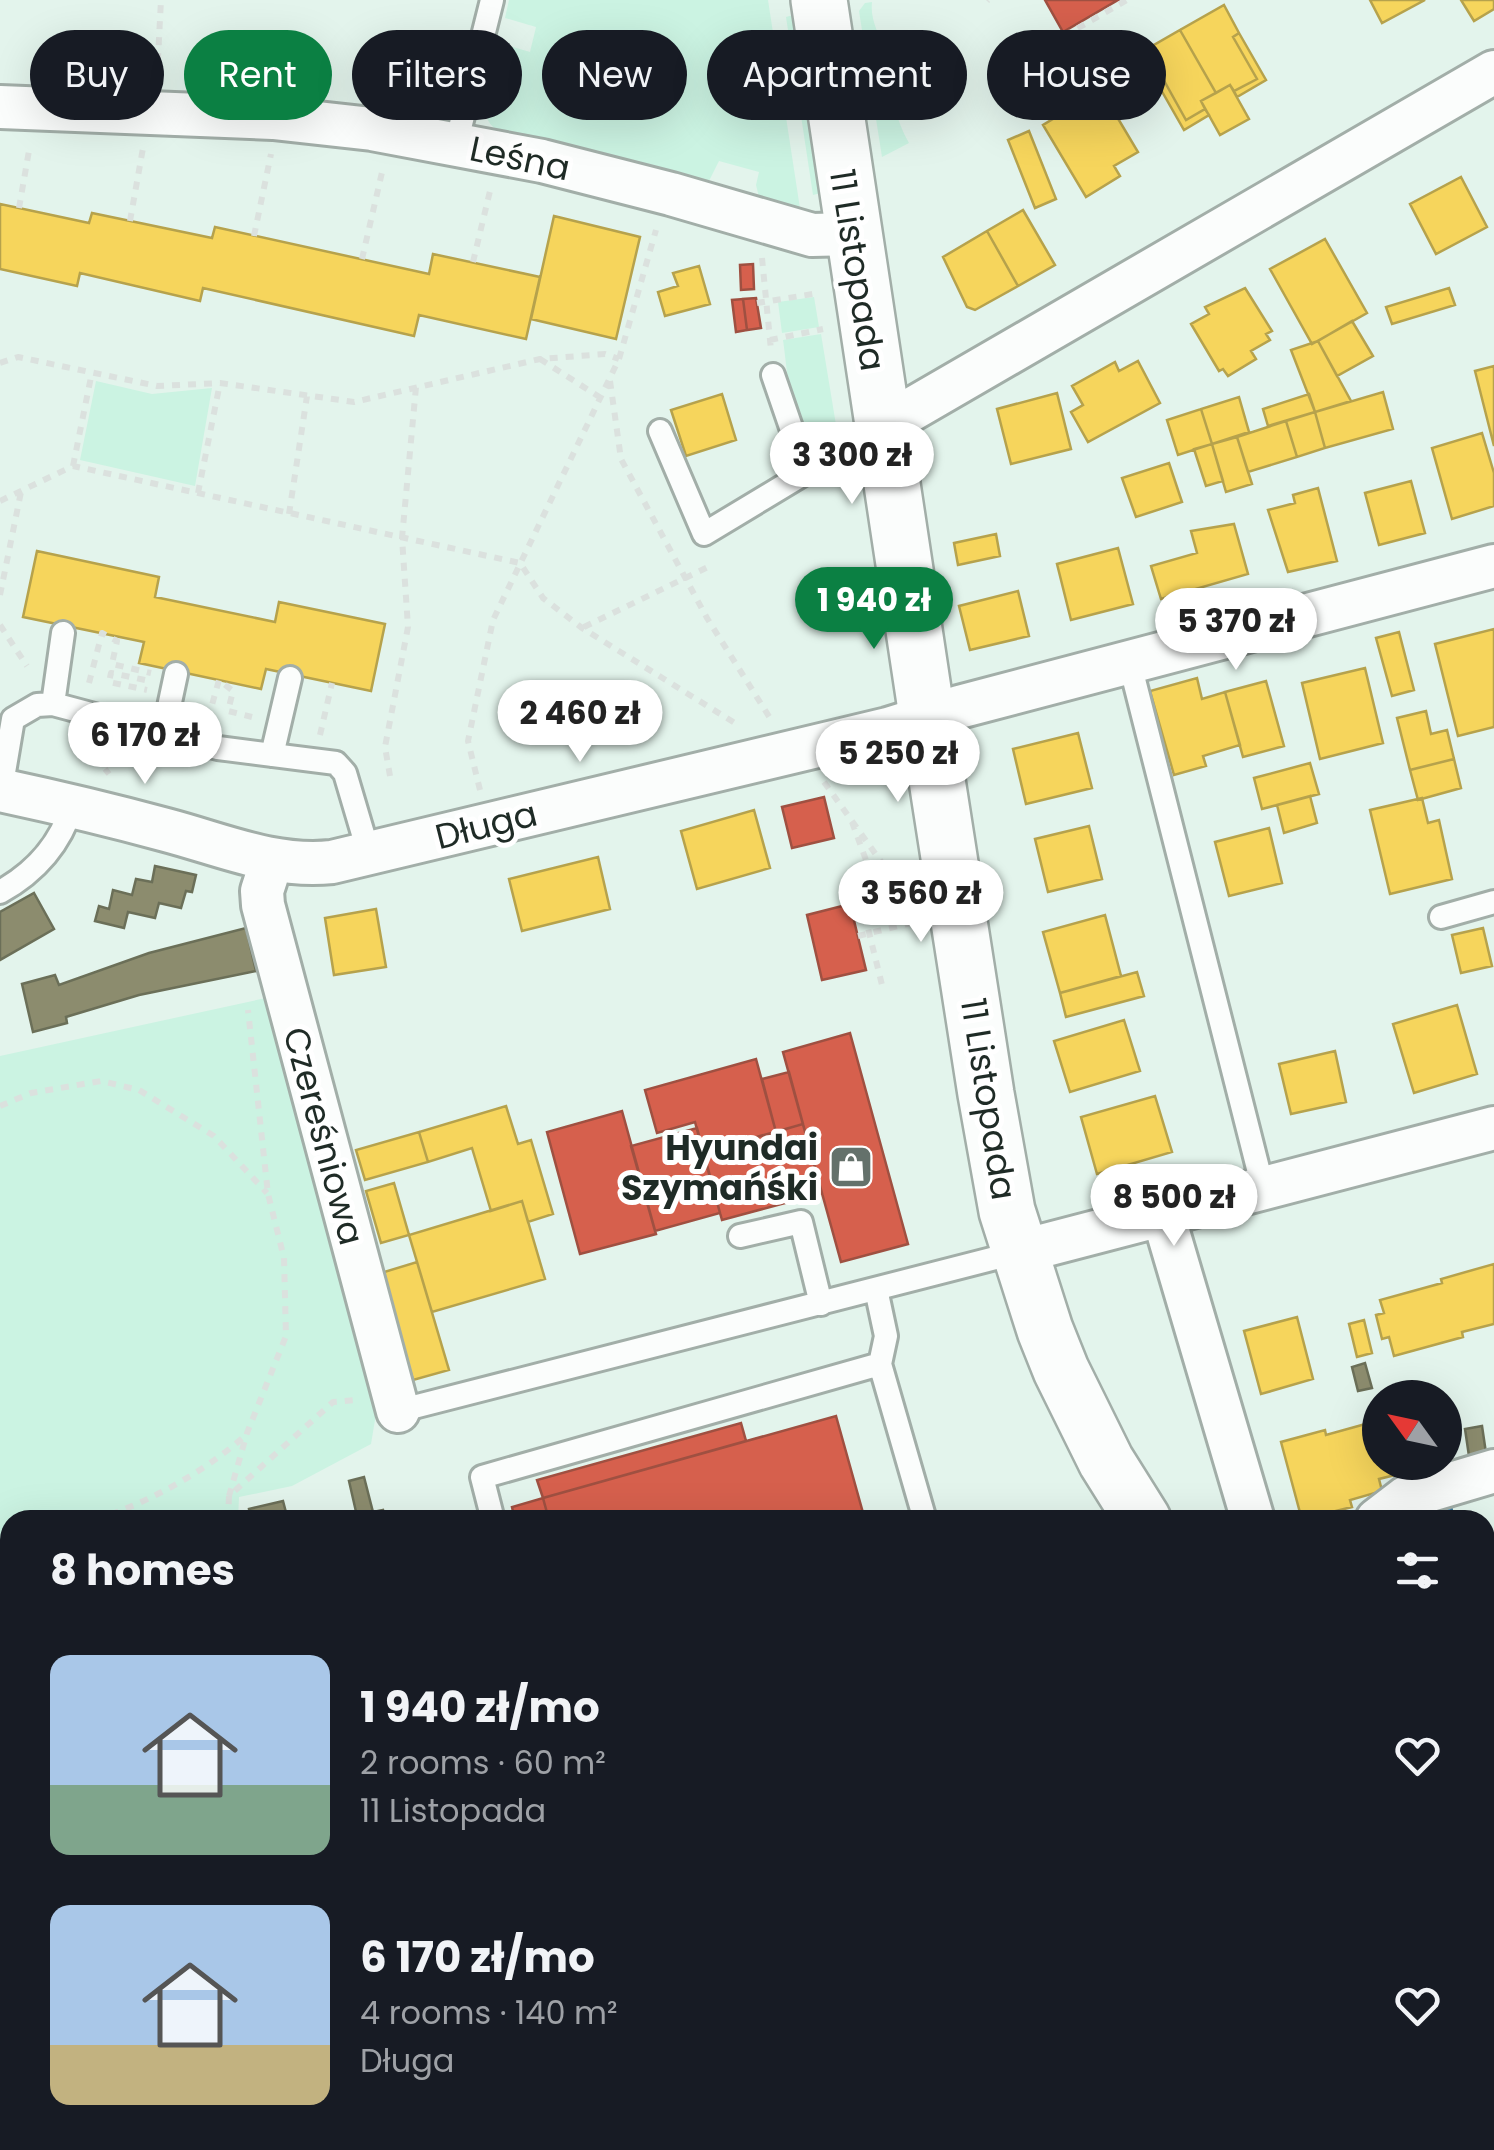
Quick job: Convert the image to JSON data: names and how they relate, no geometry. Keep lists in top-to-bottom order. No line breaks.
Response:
{"streets":{"street":["Leśna","11 Listopada","Długa","Czereśniowa"]},"crossings":[["Leśna","11 Listopada"],["11 Listopada","Długa"],["Długa","Czereśniowa"]],"places":{"shop":["Hyundai Szymańśki"]},"north":"top left","page":{"chip":["Buy","Rent","Filters","New","Apartment","House"],"price":["3 300 zł","1 940 zł","5 370 zł","2 460 zł","6 170 zł","5 250 zł","3 560 zł","8 500 zł"],"heading":"8 homes","list":[{"name":"1 940 zł/mo","note":"2 rooms · 60 m² · 11 Listopada"},{"name":"6 170 zł/mo","note":"4 rooms · 140 m² · Długa"}]}}
